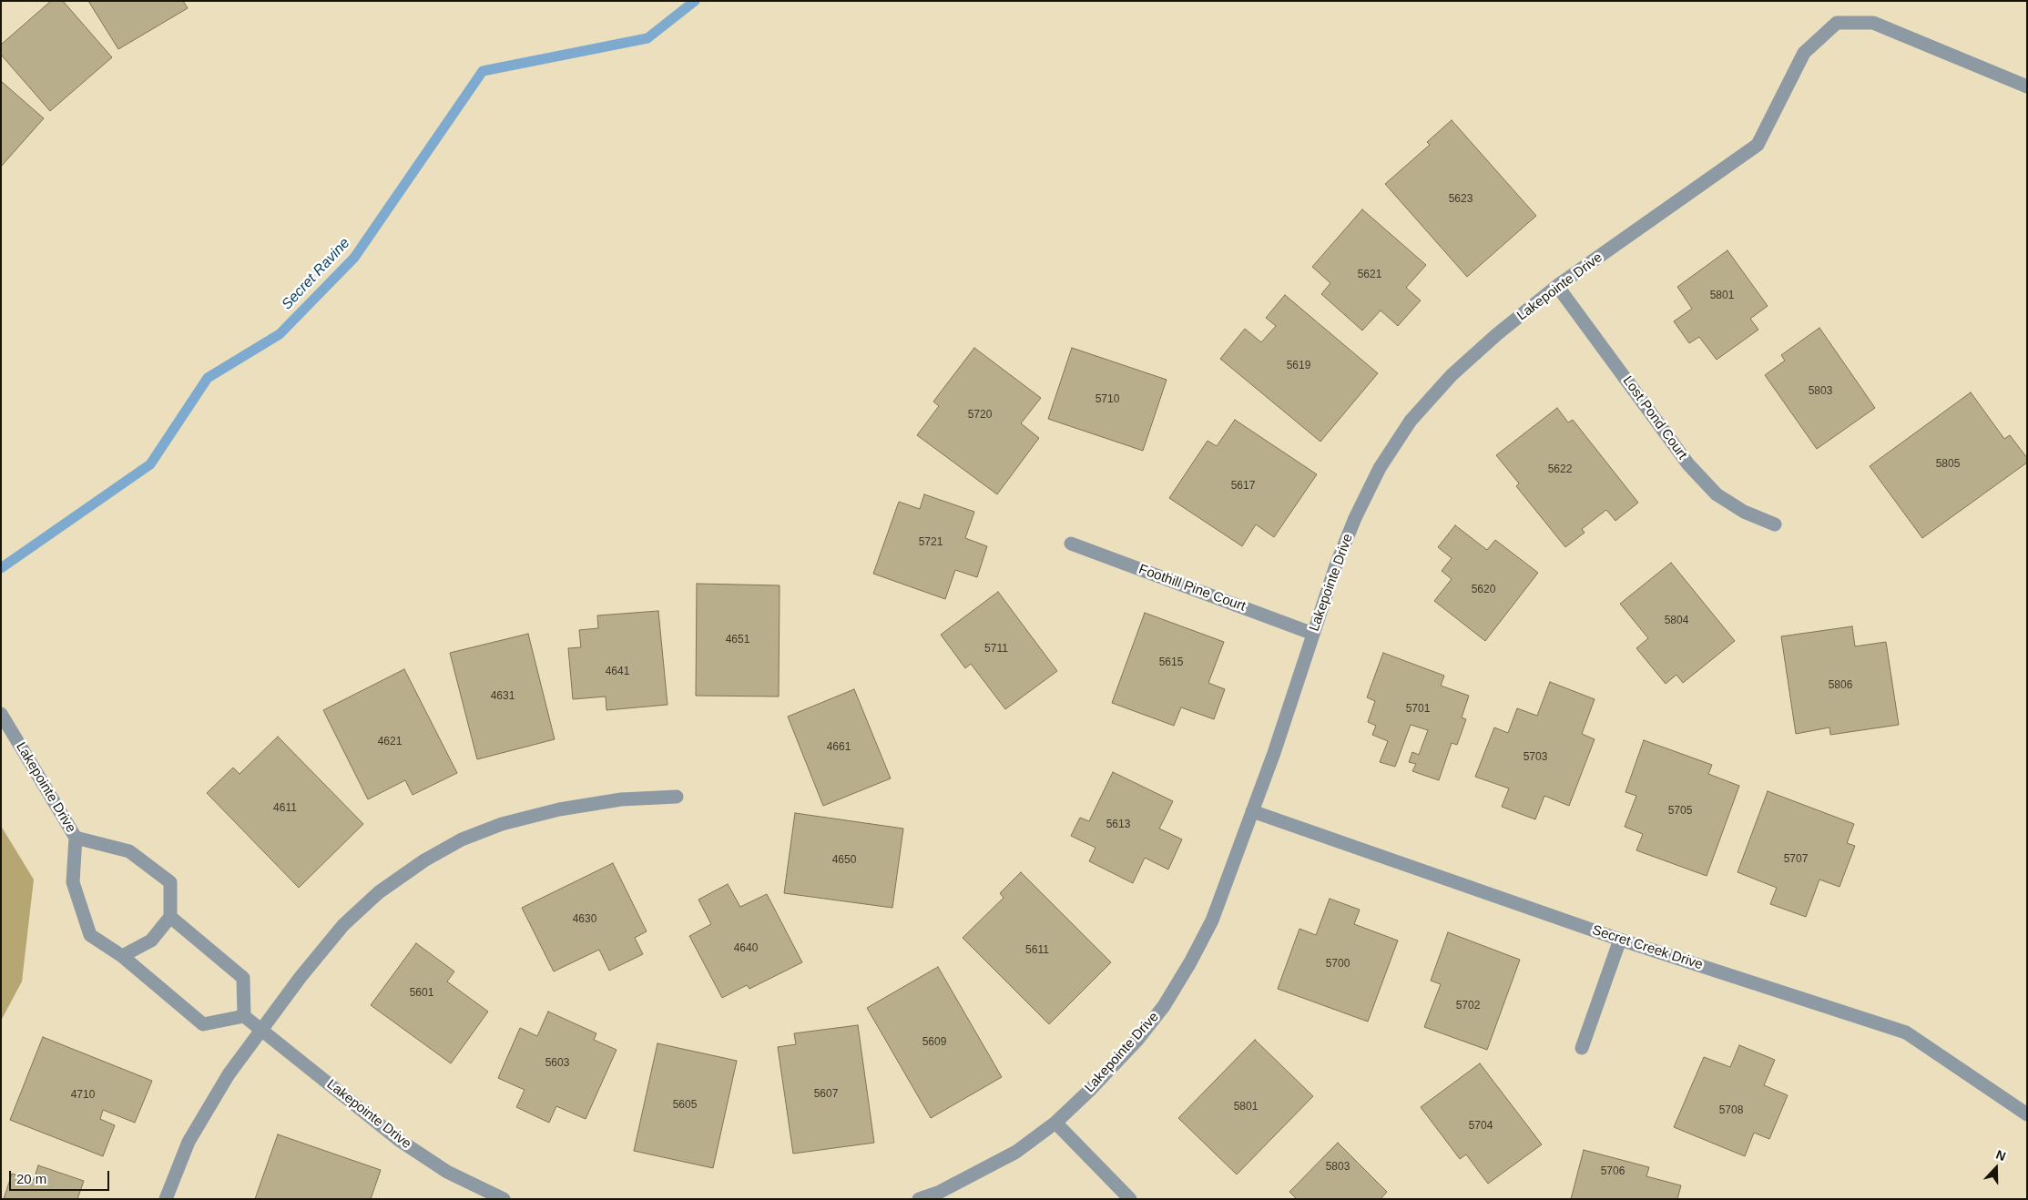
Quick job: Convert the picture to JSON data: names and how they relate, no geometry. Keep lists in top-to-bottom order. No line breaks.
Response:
{"streets":{"street":["Lakepointe Drive","Lost Pond Court","Foothill Pine Court","Secret Creek Drive"]},"crossings":[["Lakepointe Drive","Lost Pond Court"],["Lakepointe Drive","Foothill Pine Court"],["Lakepointe Drive","Secret Creek Drive"]],"water":["Secret Ravine"],"house_numbers":["5623","5621","5801","5619","5803","5710","5720","5805","5622","5617","5721","5620","5804","4651","5711","5615","4641","5806","4631","5701","4621","4661","5703","4611","5705","5613","5707","4650","4630","4640","5611","5700","5601","5702","5609","5603","5607","4710","5605","5801","5708","5704","5803","5706"],"scale_bar":"20 m","north":"top"}
